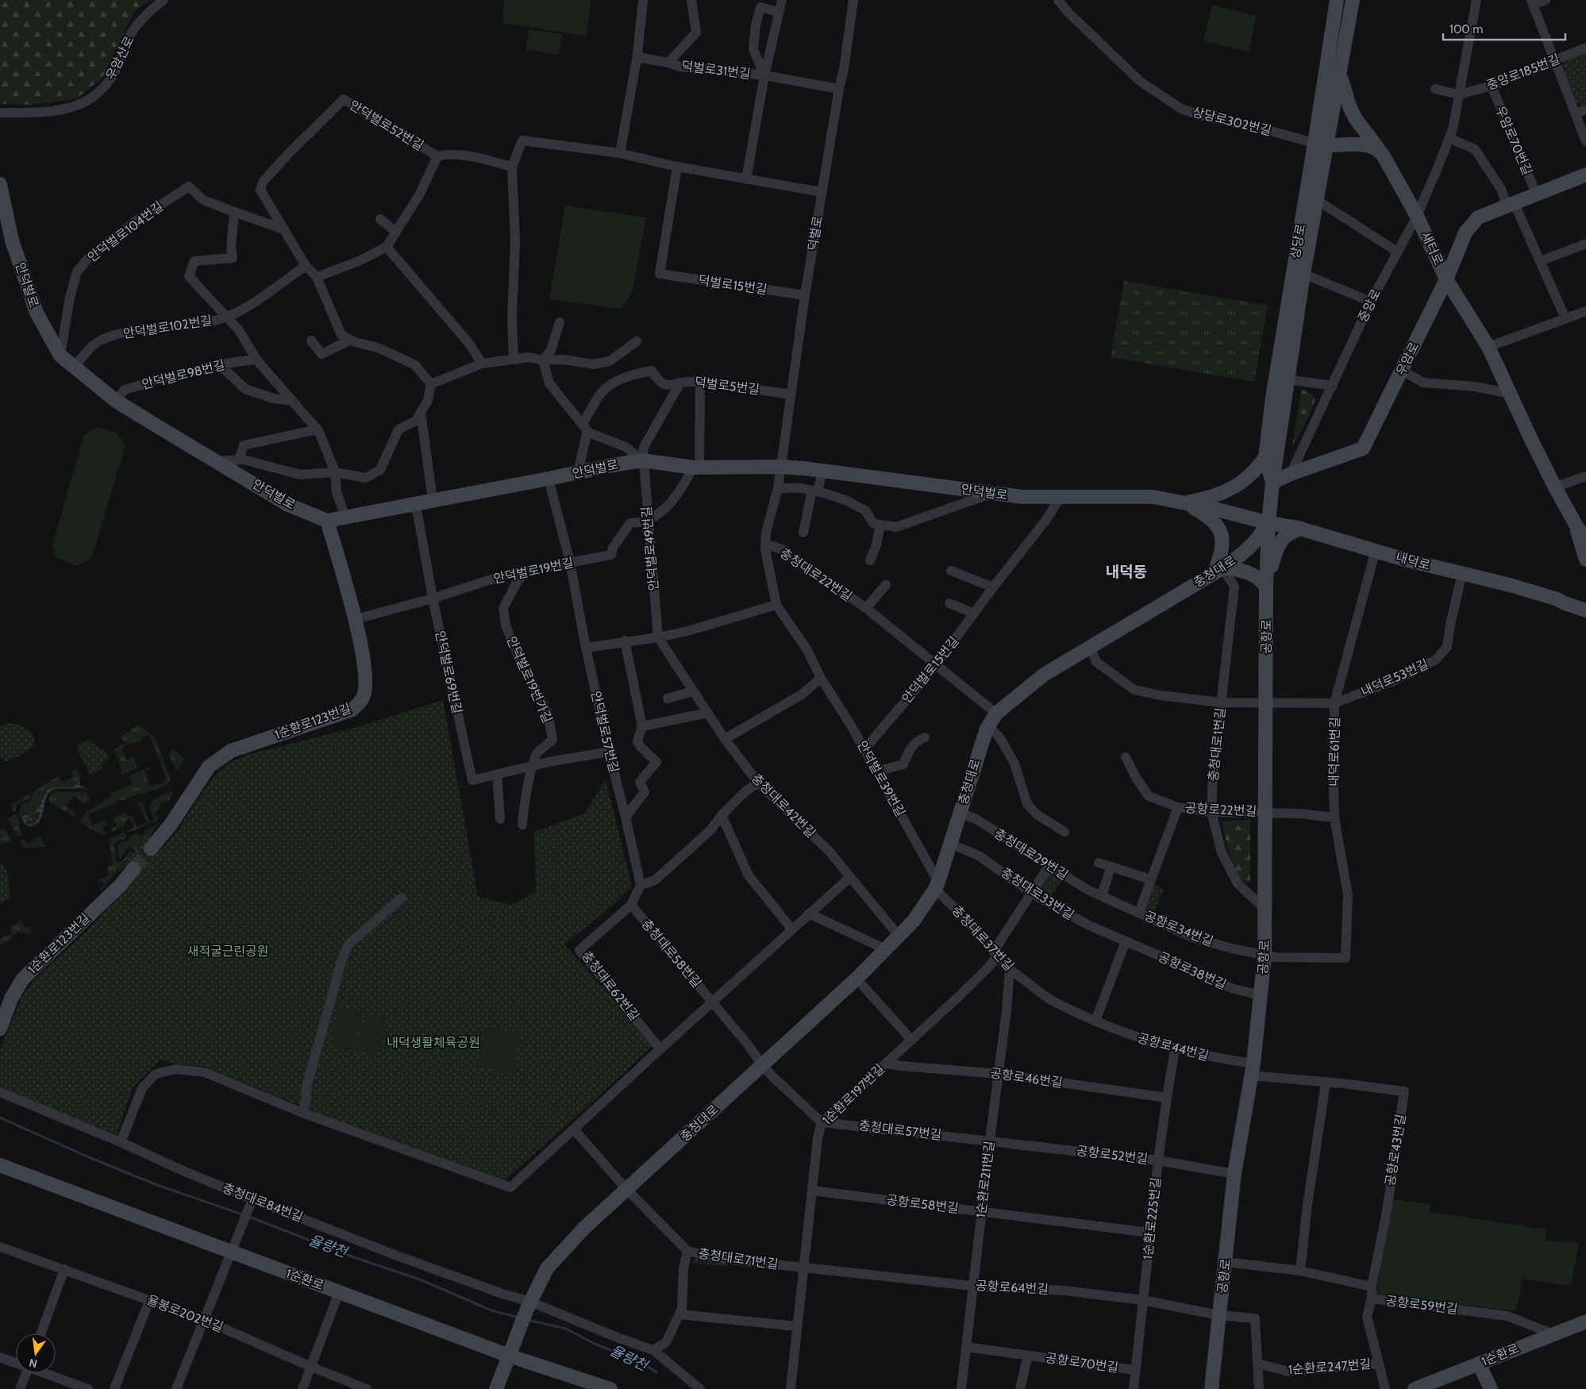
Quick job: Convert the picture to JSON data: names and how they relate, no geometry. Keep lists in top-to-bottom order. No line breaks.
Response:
{"streets":{"street":["우암산로","덕벌로31번길","중앙로185번길","상당로302번길","안덕벌로52번길","우암로70번길","안덕벌로104번길","덕벌로","상당로","새터로","안덕벌로","덕벌로15번길","중앙로","안덕벌로102번길","우암로","안덕벌로98번길","덕벌로5번길","안덕벌로49번길","내덕로","안덕벌로19번길","충청대로","충청대로22번길","공항로","안덕벌로15번길","안덕벌로69번길","내덕로53번길","안덕벌로19번가길","1순환로123번길","안덕벌로57번길","충청대로1번길","내덕로61번길","안덕벌로39번길","충청대로42번길","공항로22번길","충청대로29번길","충청대로33번길","공항로34번길","충청대로37번길","충청대로58번길","공항로38번길","충청대로62번길","공항로44번길","공항로46번길","1순환로197번길","충청대로57번길","공항로43번길","공항로52번길","1순환로211번길","충청대로84번길","공항로58번길","1순환로225번길","충청대로71번길","1순환로","공항로64번길","공항로59번길","율봉로202번길","공항로70번길","1순환로247번길"]},"crossings":[["덕벌로31번길","덕벌로"],["중앙로185번길","우암로70번길"],["중앙로185번길","중앙로"],["상당로302번길","상당로"],["안덕벌로52번길","안덕벌로102번길"],["우암로70번길","우암로"],["안덕벌로104번길","안덕벌로"],["덕벌로","안덕벌로"],["덕벌로","덕벌로15번길"],["덕벌로","덕벌로5번길"],["덕벌로","안덕벌로39번길"],["상당로","새터로"],["상당로","안덕벌로"],["상당로","중앙로"],["상당로","우암로"],["상당로","내덕로"],["상당로","충청대로"],["상당로","공항로"],["새터로","중앙로"],["새터로","우암로"],["안덕벌로","안덕벌로102번길"],["안덕벌로","안덕벌로98번길"],["안덕벌로","덕벌로5번길"],["안덕벌로","안덕벌로49번길"],["안덕벌로","내덕로"],["안덕벌로","안덕벌로19번길"],["안덕벌로","충청대로"],["안덕벌로","공항로"],["안덕벌로","안덕벌로15번길"],["안덕벌로","안덕벌로69번길"],["안덕벌로","1순환로123번길"],["안덕벌로","안덕벌로57번길"],["안덕벌로","안덕벌로39번길"],["중앙로","우암로"],["덕벌로5번길","안덕벌로49번길"],["안덕벌로49번길","안덕벌로19번길"],["안덕벌로49번길","충청대로42번길"],["내덕로","충청대로"],["내덕로","공항로"],["내덕로","내덕로53번길"],["내덕로","내덕로61번길"],["안덕벌로19번길","안덕벌로69번길"],["안덕벌로19번길","안덕벌로19번가길"],["안덕벌로19번길","1순환로123번길"],["안덕벌로19번길","안덕벌로57번길"],["충청대로","충청대로22번길"],["충청대로","공항로"],["충청대로","충청대로1번길"],["충청대로","안덕벌로39번길"],["충청대로","충청대로42번길"],["충청대로","충청대로29번길"],["충청대로","충청대로33번길"],["충청대로","충청대로37번길"],["충청대로","충청대로58번길"],["충청대로","충청대로84번길"],["충청대로","충청대로71번길"],["충청대로","1순환로"],["충청대로22번길","안덕벌로15번길"],["충청대로22번길","안덕벌로39번길"],["공항로","충청대로1번길"],["공항로","공항로22번길"],["공항로","공항로34번길"],["공항로","공항로38번길"],["공항로","공항로44번길"],["공항로","공항로43번길"],["공항로","공항로52번길"],["공항로","공항로64번길"],["공항로","공항로59번길"],["안덕벌로15번길","안덕벌로39번길"],["안덕벌로69번길","안덕벌로19번가길"],["안덕벌로69번길","안덕벌로57번길"],["내덕로53번길","내덕로61번길"],["안덕벌로57번길","충청대로62번길"],["충청대로1번길","공항로22번길"],["내덕로61번길","공항로22번길"],["내덕로61번길","공항로34번길"],["안덕벌로39번길","충청대로37번길"],["공항로22번길","충청대로29번길"],["공항로22번길","공항로34번길"],["충청대로29번길","공항로34번길"],["충청대로29번길","1순환로197번길"],["충청대로33번길","공항로38번길"],["충청대로33번길","1순환로197번길"],["충청대로37번길","공항로44번길"],["충청대로37번길","1순환로197번길"],["충청대로37번길","1순환로211번길"],["충청대로58번길","충청대로62번길"],["공항로44번길","공항로43번길"],["공항로44번길","1순환로225번길"],["공항로46번길","1순환로197번길"],["공항로46번길","1순환로211번길"],["공항로46번길","1순환로225번길"],["1순환로197번길","충청대로57번길"],["1순환로197번길","공항로58번길"],["1순환로197번길","충청대로71번길"],["1순환로197번길","공항로64번길"],["충청대로57번길","공항로52번길"],["충청대로57번길","1순환로211번길"],["공항로43번길","공항로59번길"],["공항로52번길","1순환로211번길"],["공항로52번길","1순환로225번길"],["1순환로211번길","공항로58번길"],["1순환로211번길","공항로64번길"],["1순환로211번길","공항로70번길"],["공항로58번길","1순환로225번길"],["1순환로225번길","공항로64번길"],["1순환로225번길","공항로70번길"],["충청대로71번길","공항로64번길"],["1순환로","공항로59번길"],["공항로59번길","1순환로247번길"]],"districts":["내덕동"],"water":["율량천"],"parks":["새적굴근린공원","내덕생활체육공원"],"scale_bar":"100 m","north":"bottom"}
